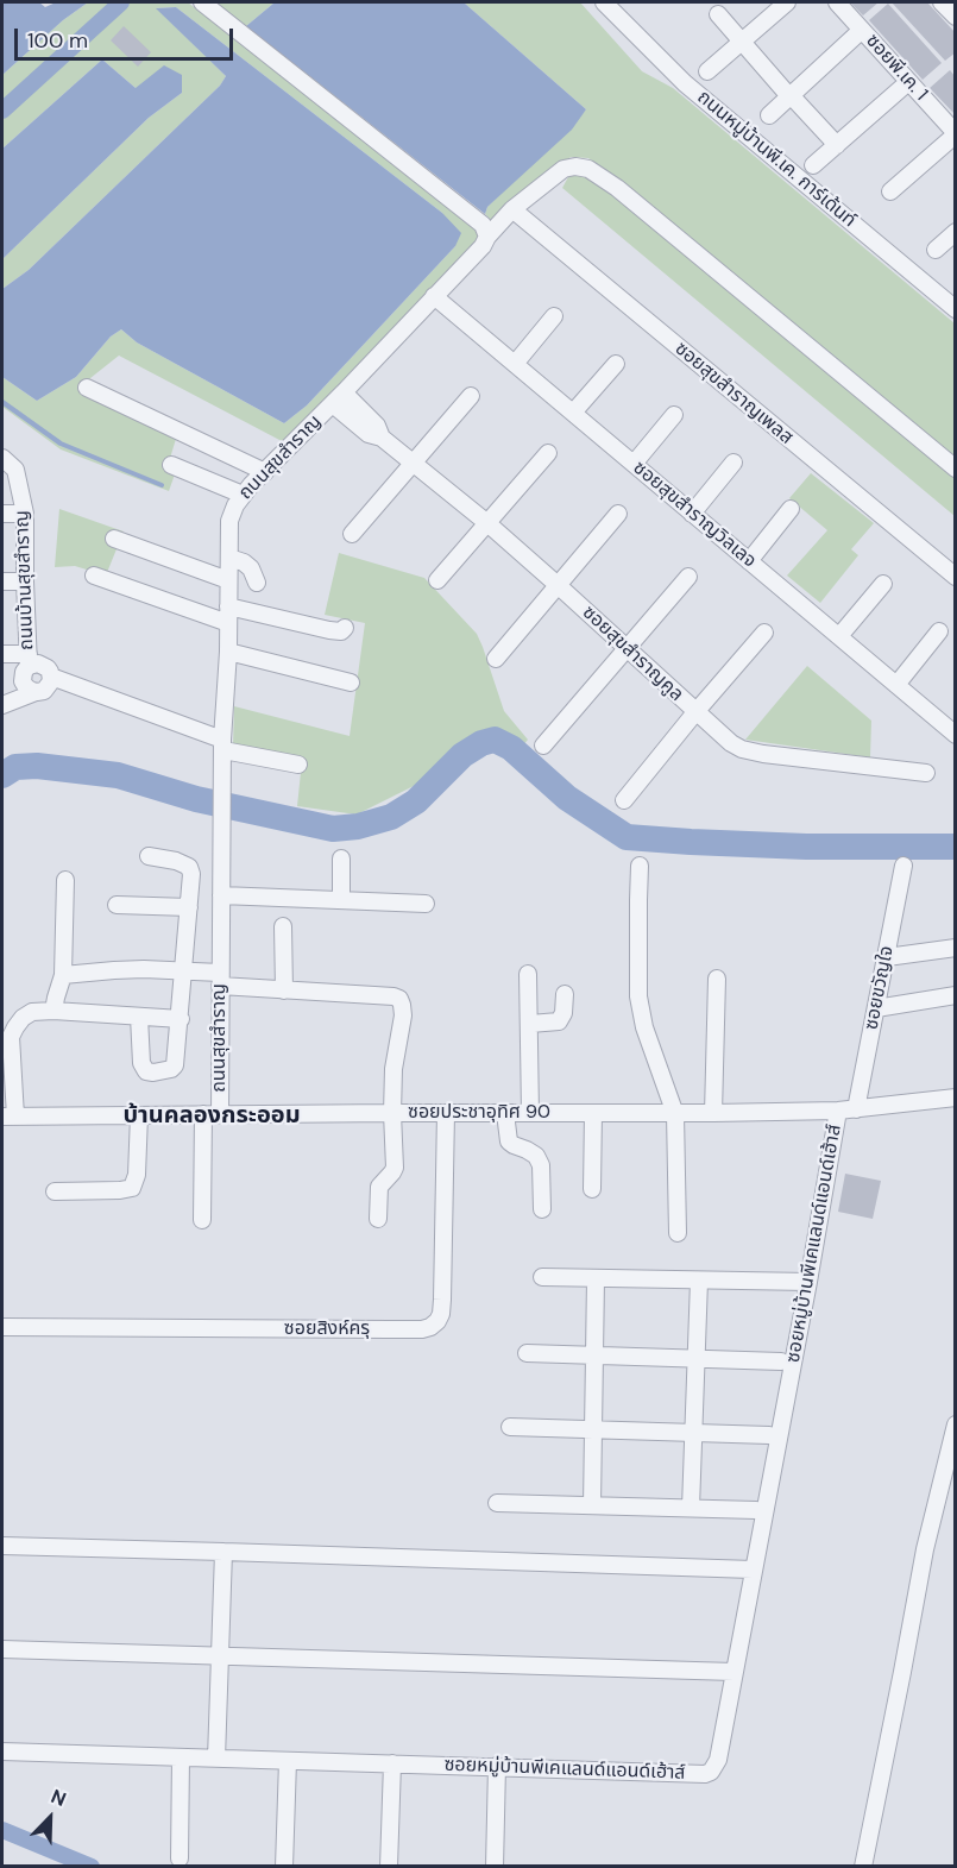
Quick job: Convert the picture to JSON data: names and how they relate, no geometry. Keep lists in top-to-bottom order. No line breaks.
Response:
{"streets":{"street":["ซอยพี.เค. 1","ถนนหมู่บ้านพี.เค. การ์เด้นท์","ซอยสุขสำราญเพลส","ถนนสุขสำราญ","ซอยสุขสำราญวิลเลจ","ถนนบ้านสุขสำราญ","ซอยสุขสำราญคูล","ซอยขวัญใจ","ซอยประชาอุทิศ 90","ซอยหมู่บ้านพีเคแลนด์แอนด์เฮ้าส์","ซอยสิงห์ครุ"]},"crossings":[["ซอยสุขสำราญเพลส","ถนนสุขสำราญ"],["ถนนสุขสำราญ","ซอยสุขสำราญวิลเลจ"],["ถนนสุขสำราญ","ถนนบ้านสุขสำราญ"],["ถนนสุขสำราญ","ซอยสุขสำราญคูล"],["ถนนสุขสำราญ","ซอยประชาอุทิศ 90"],["ซอยขวัญใจ","ซอยประชาอุทิศ 90"],["ซอยประชาอุทิศ 90","ซอยหมู่บ้านพีเคแลนด์แอนด์เฮ้าส์"],["ซอยประชาอุทิศ 90","ซอยสิงห์ครุ"]],"districts":["บ้านคลองกระออม"],"scale_bar":"100 m","north":"top right"}
